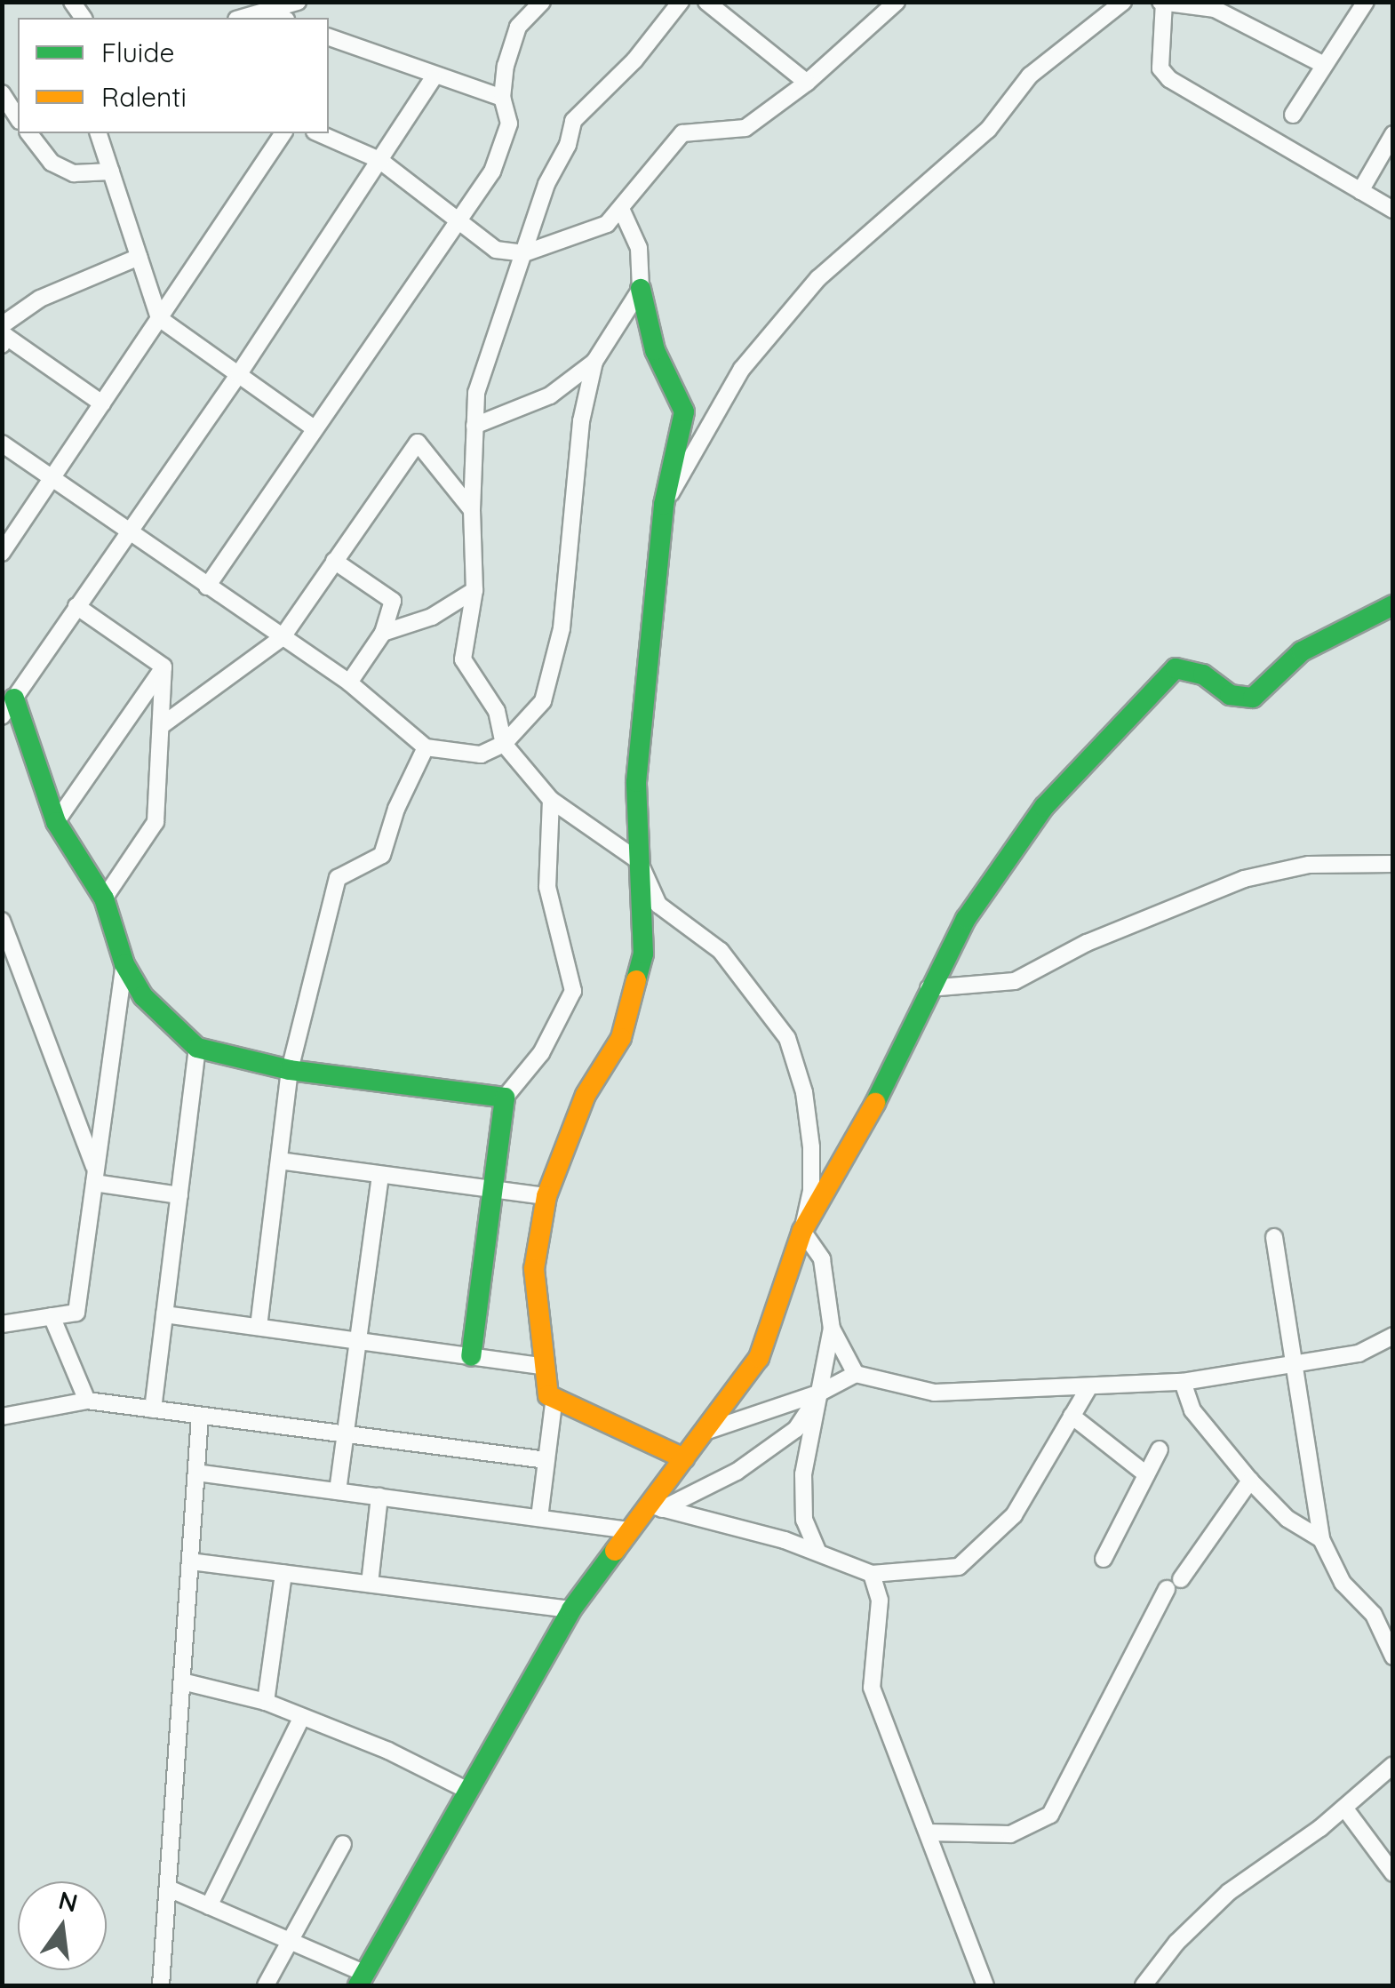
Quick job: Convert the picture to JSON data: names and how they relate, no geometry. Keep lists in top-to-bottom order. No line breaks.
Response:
{"legend":["Fluide","Ralenti"],"north":"top"}
